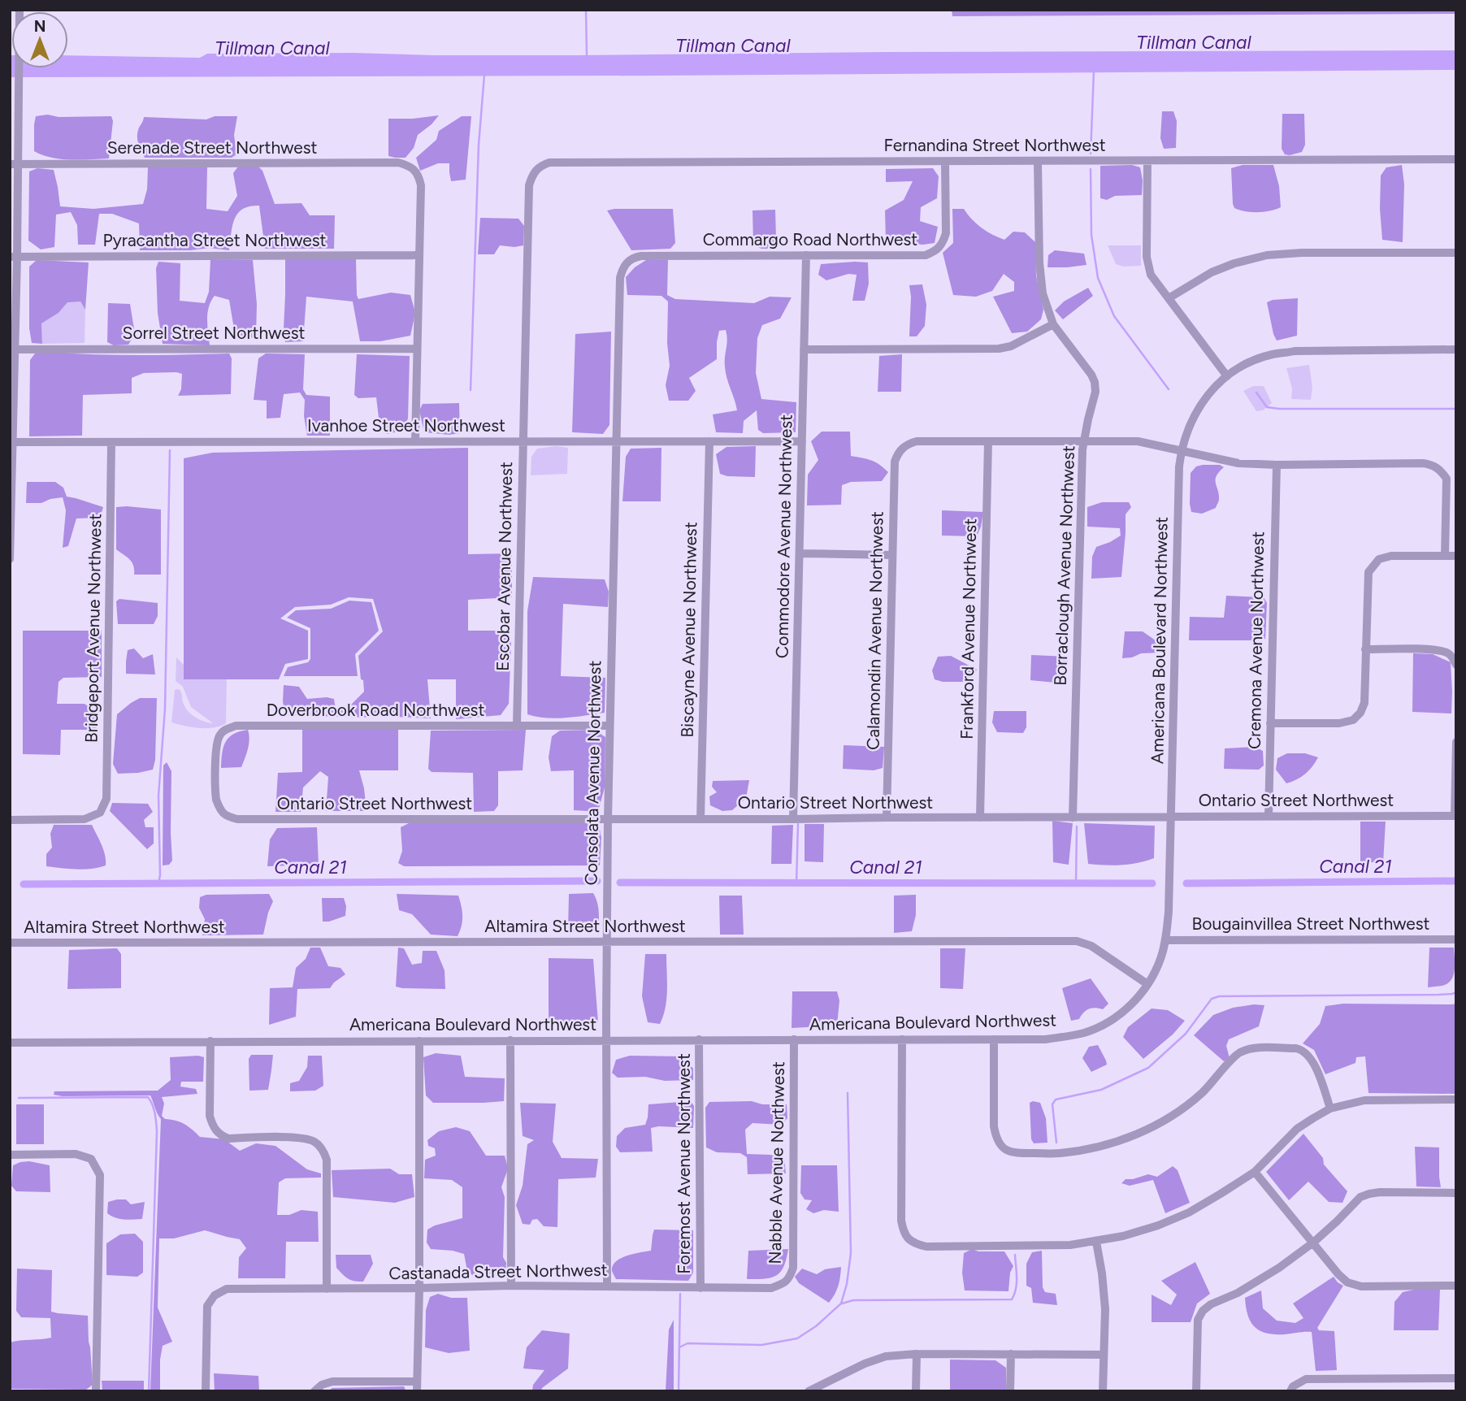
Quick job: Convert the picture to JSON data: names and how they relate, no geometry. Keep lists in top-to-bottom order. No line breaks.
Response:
{"streets":{"street":["Fernandina Street Northwest","Serenade Street Northwest","Commargo Road Northwest","Pyracantha Street Northwest","Sorrel Street Northwest","Ivanhoe Street Northwest","Commodore Avenue Northwest","Borraclough Avenue Northwest","Escobar Avenue Northwest","Bridgeport Avenue Northwest","Frankford Avenue Northwest","Biscayne Avenue Northwest","Calamondin Avenue Northwest","Americana Boulevard Northwest","Cremona Avenue Northwest","Doverbrook Road Northwest","Consolata Avenue Northwest","Ontario Street Northwest","Bougainvillea Street Northwest","Altamira Street Northwest","Nabble Avenue Northwest","Foremost Avenue Northwest","Castanada Street Northwest"]},"crossings":[["Fernandina Street Northwest","Commargo Road Northwest"],["Fernandina Street Northwest","Borraclough Avenue Northwest"],["Fernandina Street Northwest","Escobar Avenue Northwest"],["Serenade Street Northwest","Pyracantha Street Northwest"],["Commargo Road Northwest","Commodore Avenue Northwest"],["Commargo Road Northwest","Consolata Avenue Northwest"],["Ivanhoe Street Northwest","Commodore Avenue Northwest"],["Ivanhoe Street Northwest","Escobar Avenue Northwest"],["Ivanhoe Street Northwest","Bridgeport Avenue Northwest"],["Ivanhoe Street Northwest","Biscayne Avenue Northwest"],["Ivanhoe Street Northwest","Consolata Avenue Northwest"],["Commodore Avenue Northwest","Ontario Street Northwest"],["Borraclough Avenue Northwest","Ontario Street Northwest"],["Escobar Avenue Northwest","Doverbrook Road Northwest"],["Frankford Avenue Northwest","Calamondin Avenue Northwest"],["Frankford Avenue Northwest","Ontario Street Northwest"],["Biscayne Avenue Northwest","Ontario Street Northwest"],["Calamondin Avenue Northwest","Ontario Street Northwest"],["Americana Boulevard Northwest","Consolata Avenue Northwest"],["Americana Boulevard Northwest","Ontario Street Northwest"],["Americana Boulevard Northwest","Bougainvillea Street Northwest"],["Americana Boulevard Northwest","Altamira Street Northwest"],["Americana Boulevard Northwest","Nabble Avenue Northwest"],["Americana Boulevard Northwest","Foremost Avenue Northwest"],["Cremona Avenue Northwest","Ontario Street Northwest"],["Doverbrook Road Northwest","Consolata Avenue Northwest"],["Doverbrook Road Northwest","Ontario Street Northwest"],["Consolata Avenue Northwest","Ontario Street Northwest"],["Consolata Avenue Northwest","Altamira Street Northwest"],["Consolata Avenue Northwest","Castanada Street Northwest"],["Nabble Avenue Northwest","Castanada Street Northwest"],["Foremost Avenue Northwest","Castanada Street Northwest"]],"water":["Tillman Canal","Canal 21"],"north":"top"}
